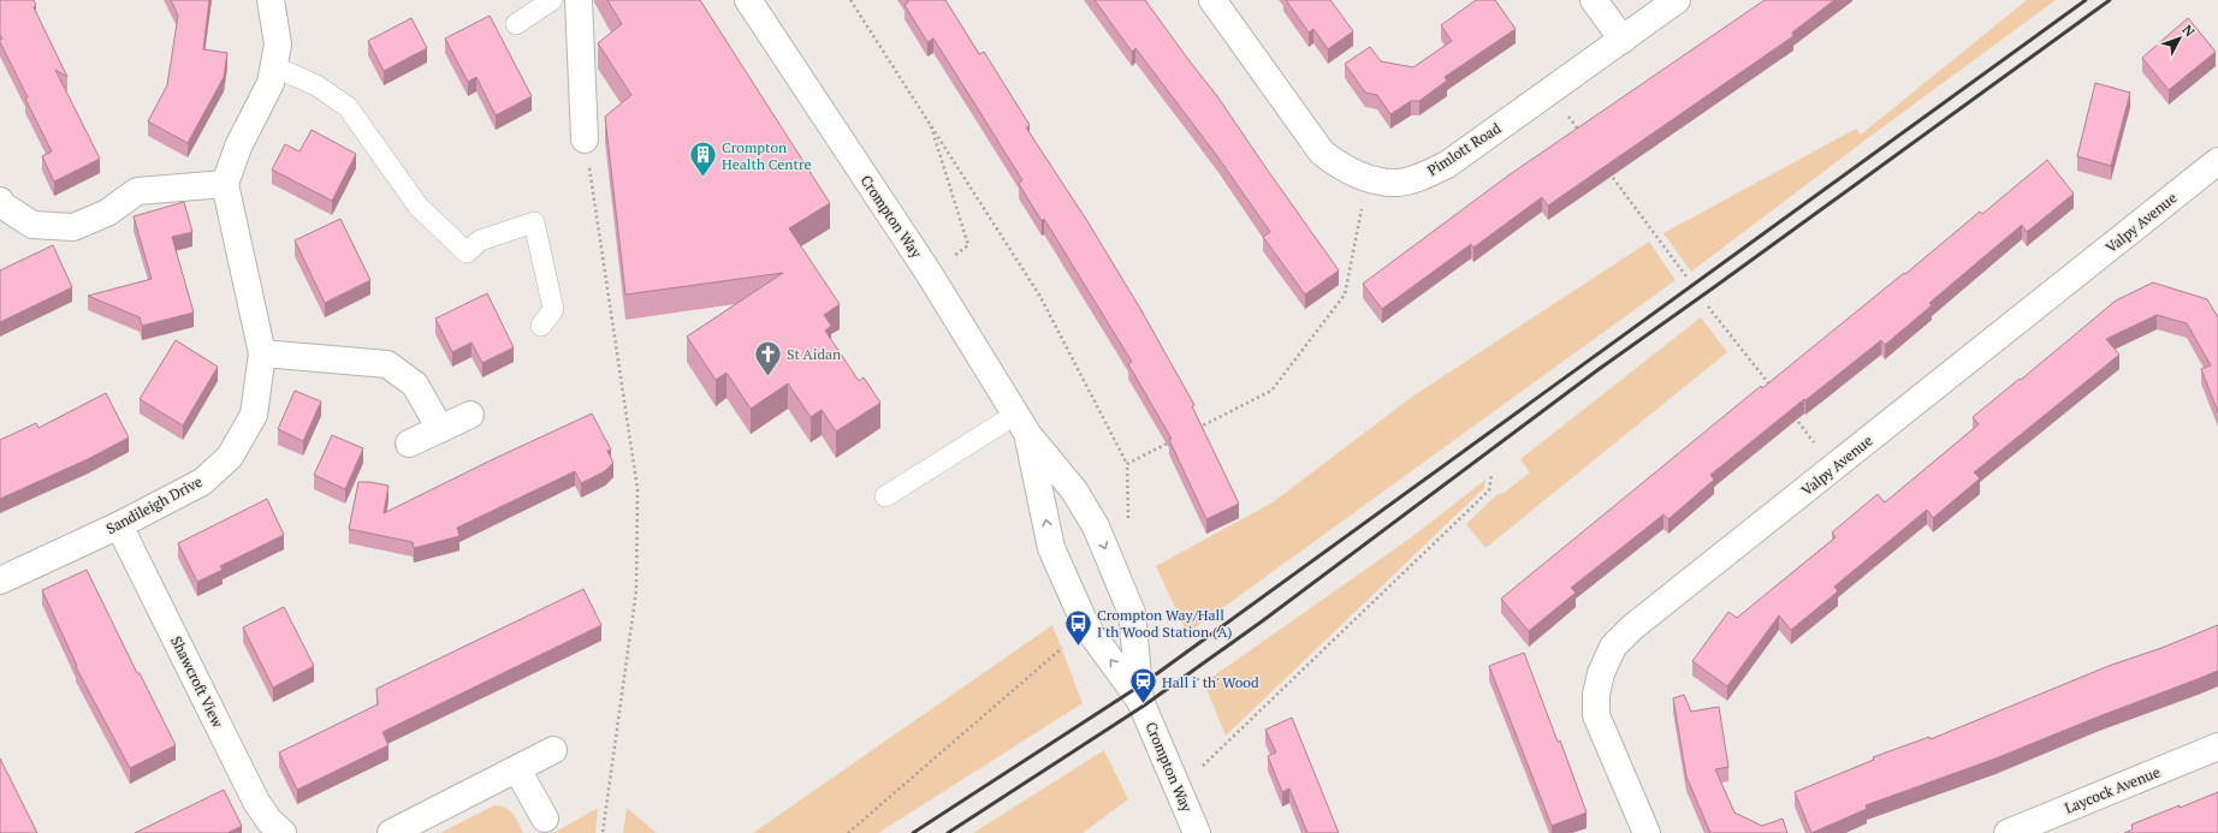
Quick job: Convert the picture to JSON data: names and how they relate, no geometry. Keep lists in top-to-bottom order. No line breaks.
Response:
{"streets":{"main road":["Pimlott Road","Crompton Way","Valpy Avenue","Sandileigh Drive","Shawcroft View","Laycock Avenue"]},"crossings":[["Sandileigh Drive","Shawcroft View"]],"places":{"building":["Crompton Health Centre"],"church":["St Aidan"],"bus stop":["Crompton Way/Hall I'th'Wood Station (A)"],"station":["Hall i' th' Wood"]},"north":"top right"}
